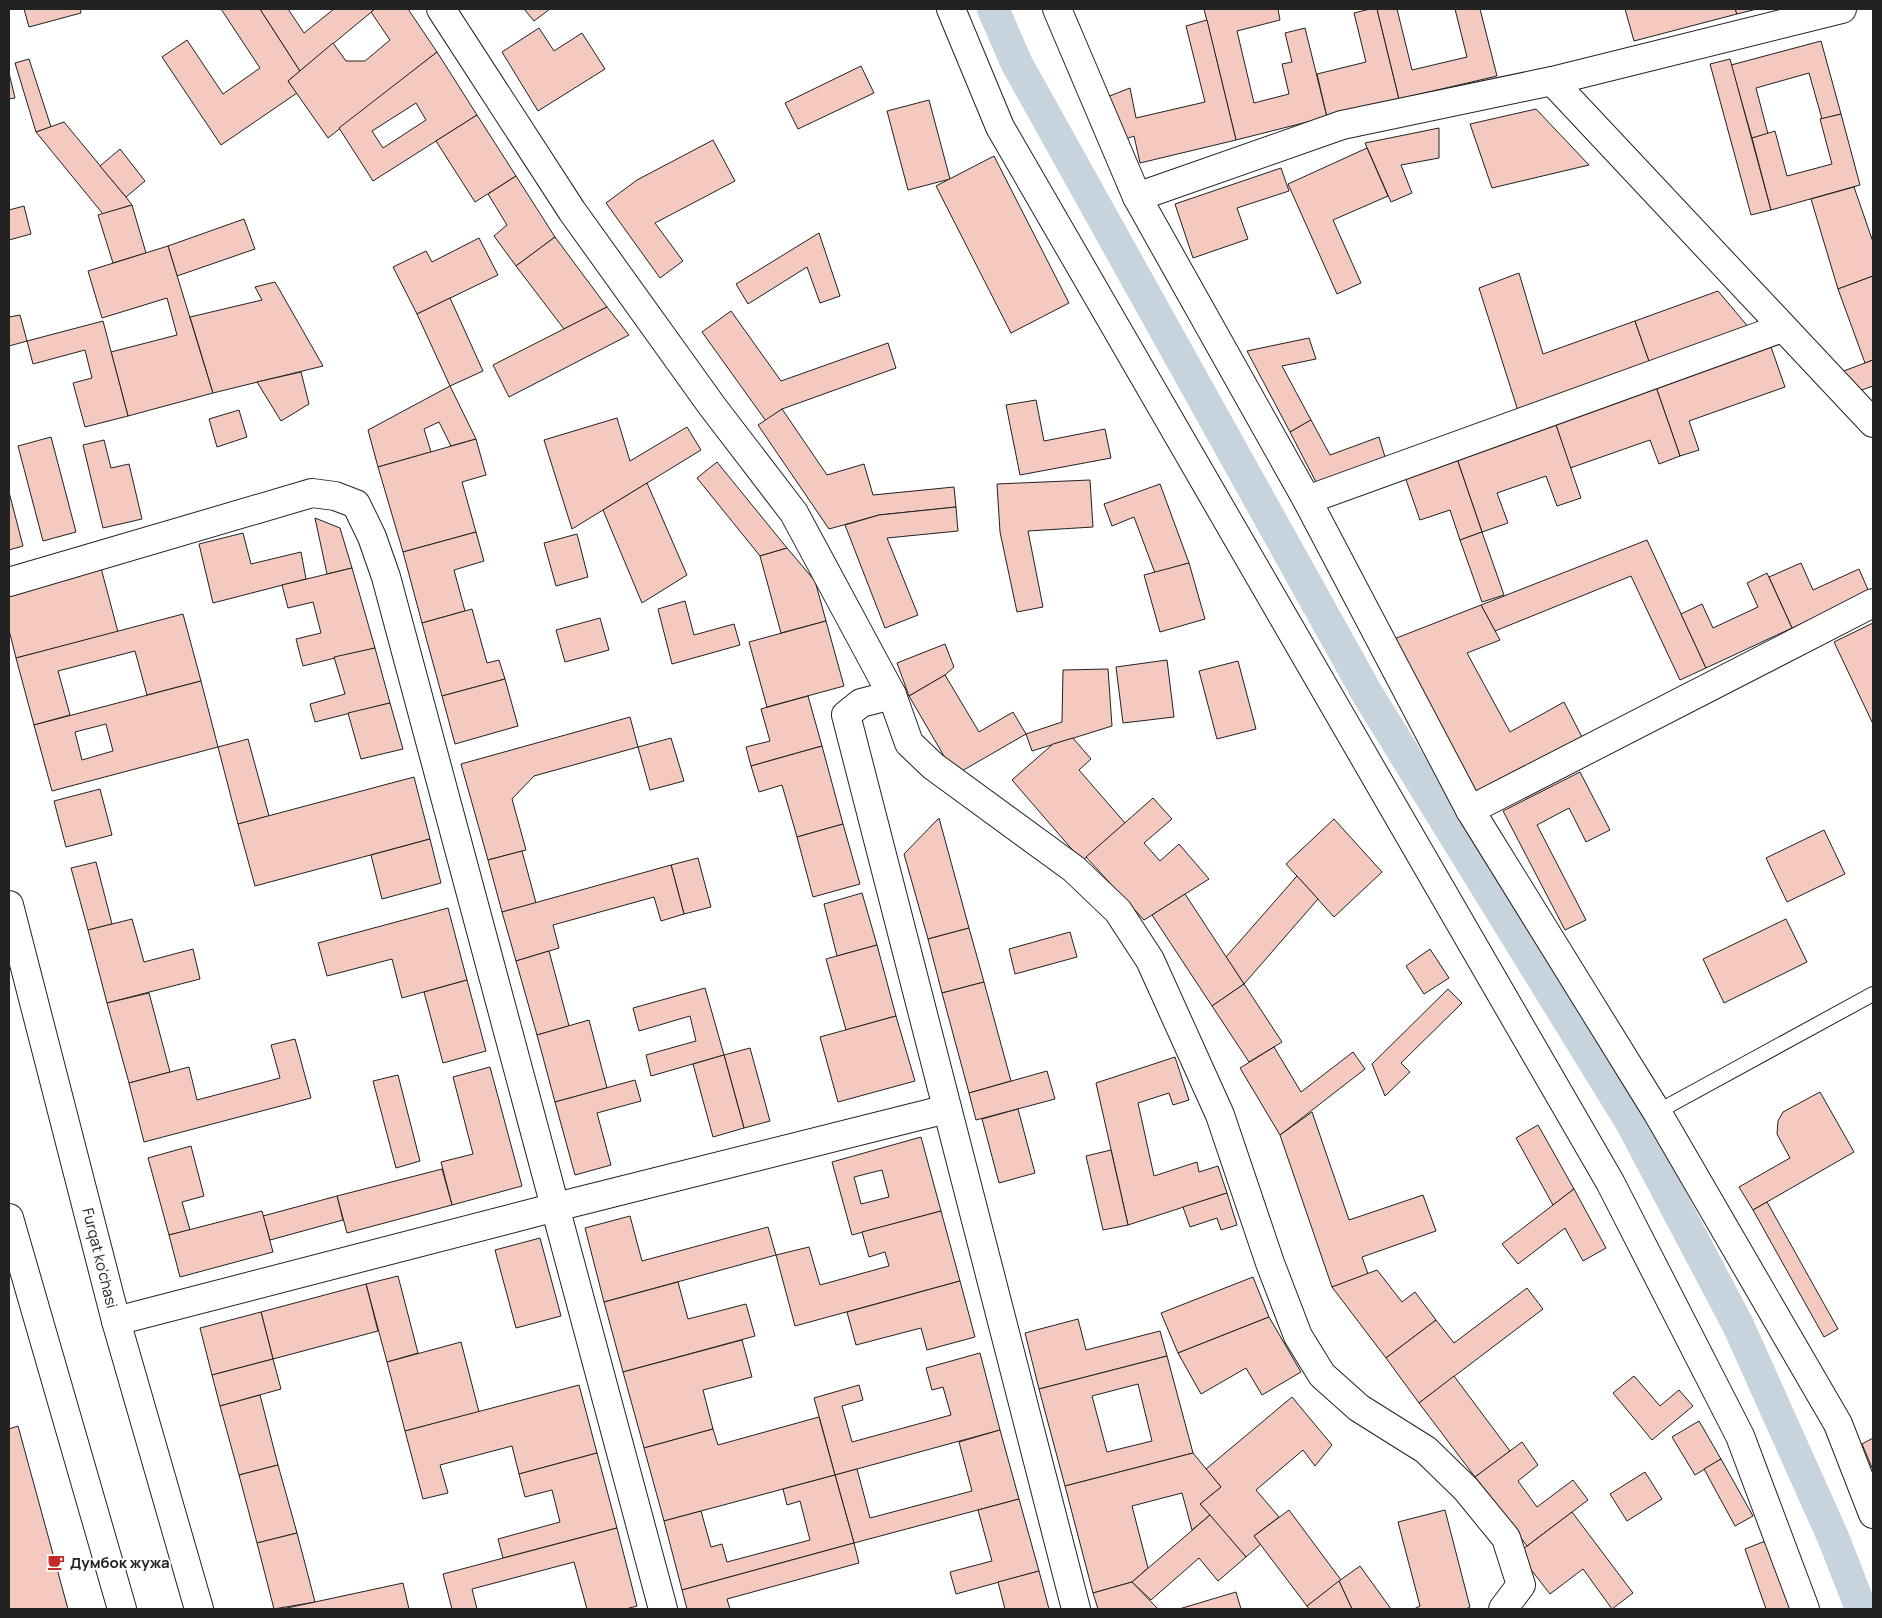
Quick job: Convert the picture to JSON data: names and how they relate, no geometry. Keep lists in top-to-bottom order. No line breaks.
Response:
{"streets":{"street":["Furqat ko'chasi"]},"places":{"cafe":["Думбок жужа"]}}
